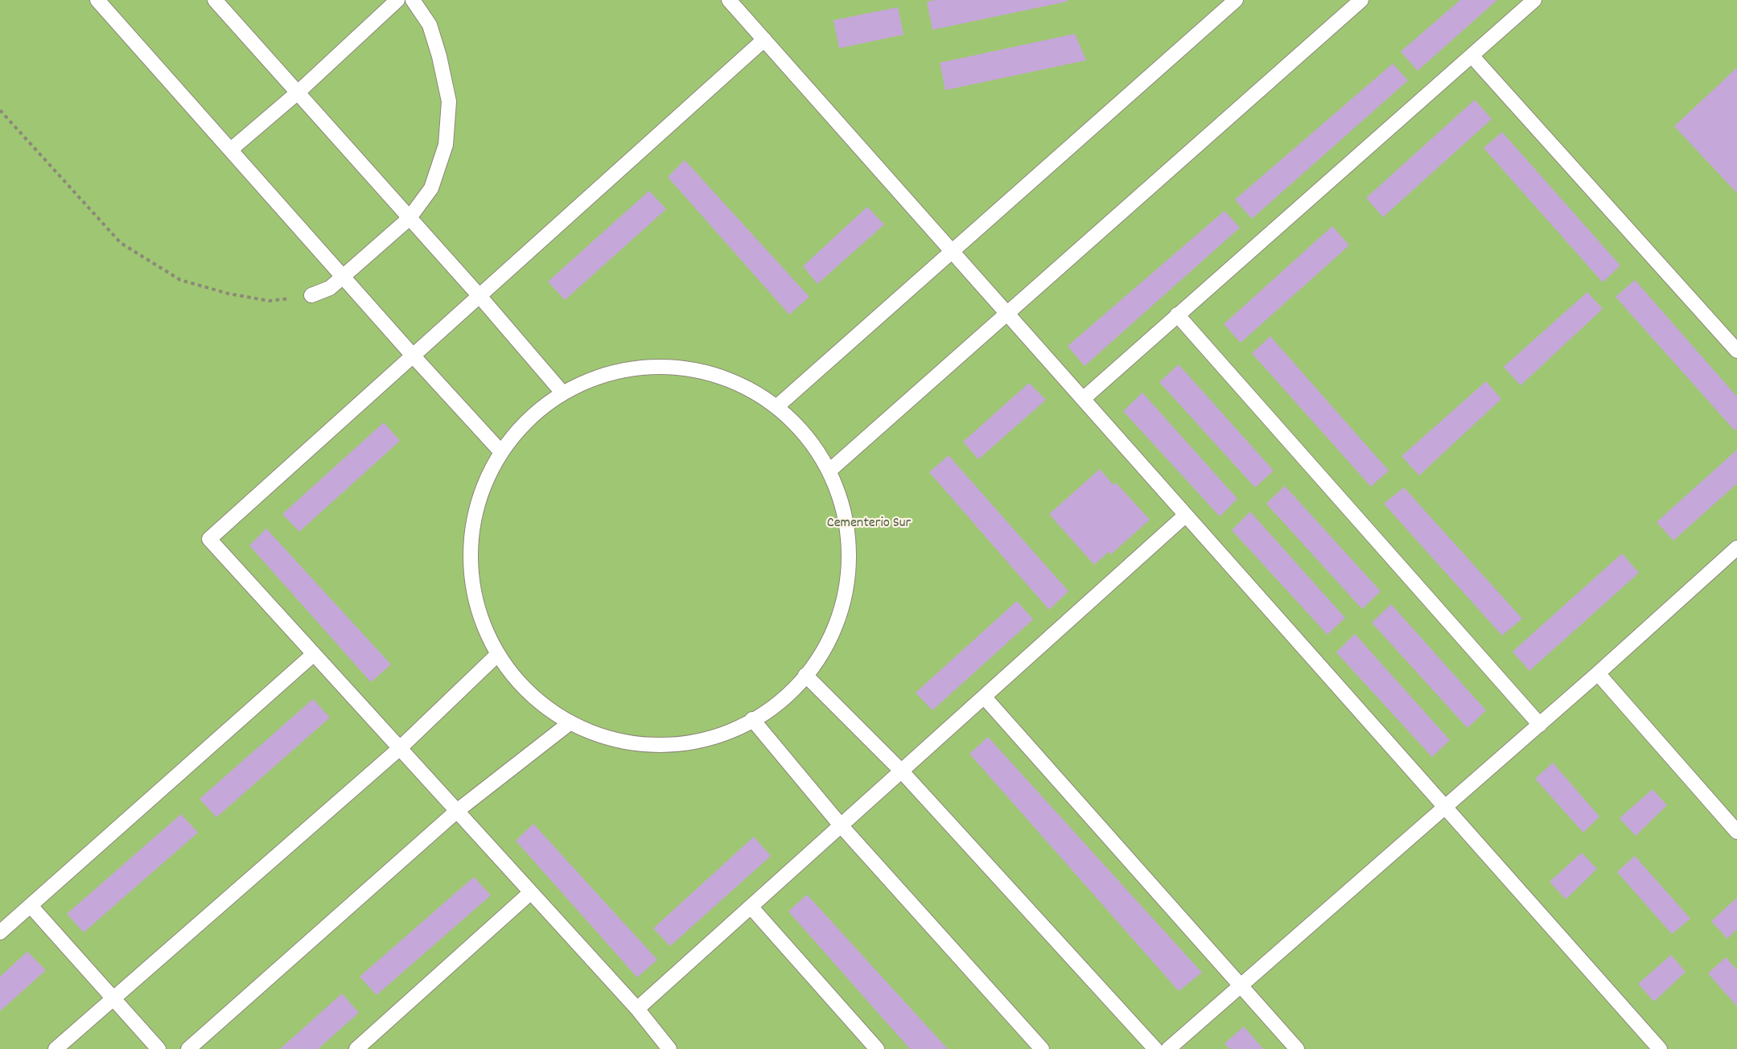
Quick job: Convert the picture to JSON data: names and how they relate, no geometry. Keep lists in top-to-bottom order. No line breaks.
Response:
{"parks":["Cementerio Sur"]}
